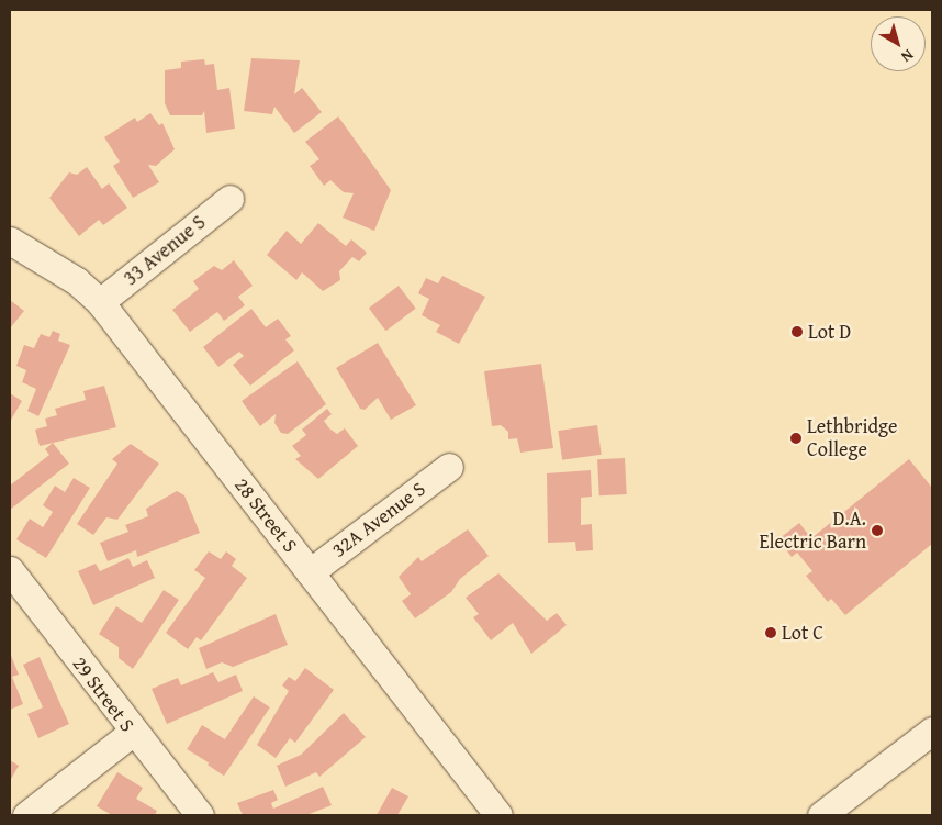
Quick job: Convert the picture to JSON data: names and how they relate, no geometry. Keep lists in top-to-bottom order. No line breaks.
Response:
{"streets":{"street":["33 Avenue S","28 Street S","32A Avenue S","29 Street S"]},"crossings":[["33 Avenue S","28 Street S"],["28 Street S","32A Avenue S"]],"places":["Lot D","Lethbridge College","D.A. Electric Barn","Lot C"],"north":"bottom right"}
